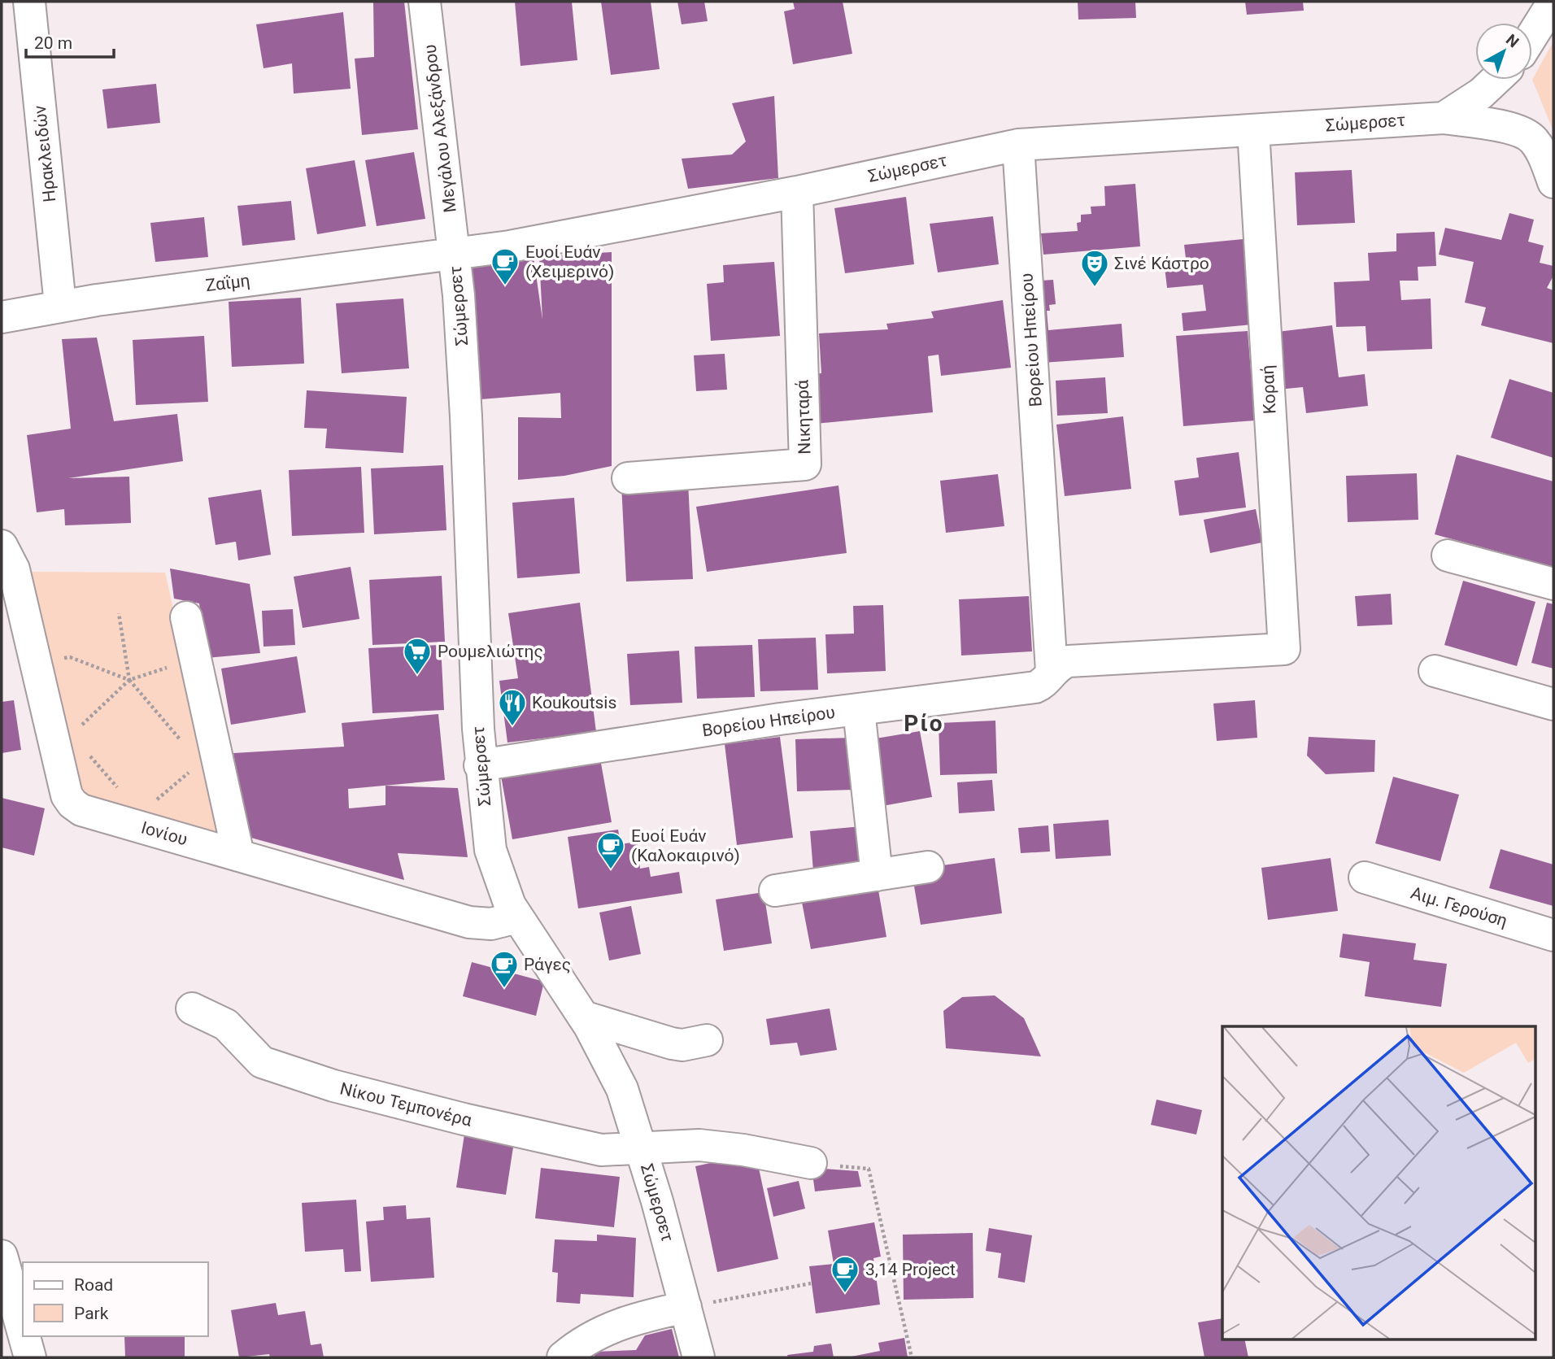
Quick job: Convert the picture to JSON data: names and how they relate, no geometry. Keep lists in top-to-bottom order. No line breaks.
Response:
{"streets":{"street":["Σώμερσετ","Μεγάλου Αλεξάνδρου","Ηρακλειδών","Ζαΐμη","Βορείου Ηπείρου","Κοραή","Νικηταρά","Ιονίου","Αιμ. Γερούση","Νίκου Τεμπονέρα"]},"crossings":[["Σώμερσετ","Μεγάλου Αλεξάνδρου"],["Σώμερσετ","Ζαΐμη"],["Σώμερσετ","Βορείου Ηπείρου"],["Σώμερσετ","Κοραή"],["Σώμερσετ","Νικηταρά"],["Σώμερσετ","Ιονίου"],["Σώμερσετ","Νίκου Τεμπονέρα"],["Μεγάλου Αλεξάνδρου","Ζαΐμη"],["Ηρακλειδών","Ζαΐμη"],["Βορείου Ηπείρου","Κοραή"]],"districts":["Ρίο"],"places":{"cafe":["Ευοί Ευάν (Χειμερινό)","Ευοί Ευάν (Καλοκαιρινό)","Ράγες","3,14 Project"],"theatre":["Σινέ Κάστρο"],"supermarket":["Ρουμελιώτης"],"restaurant":["Koukoutsis"]},"legend":["Road","Park"],"scale_bar":"20 m","north":"top right"}
